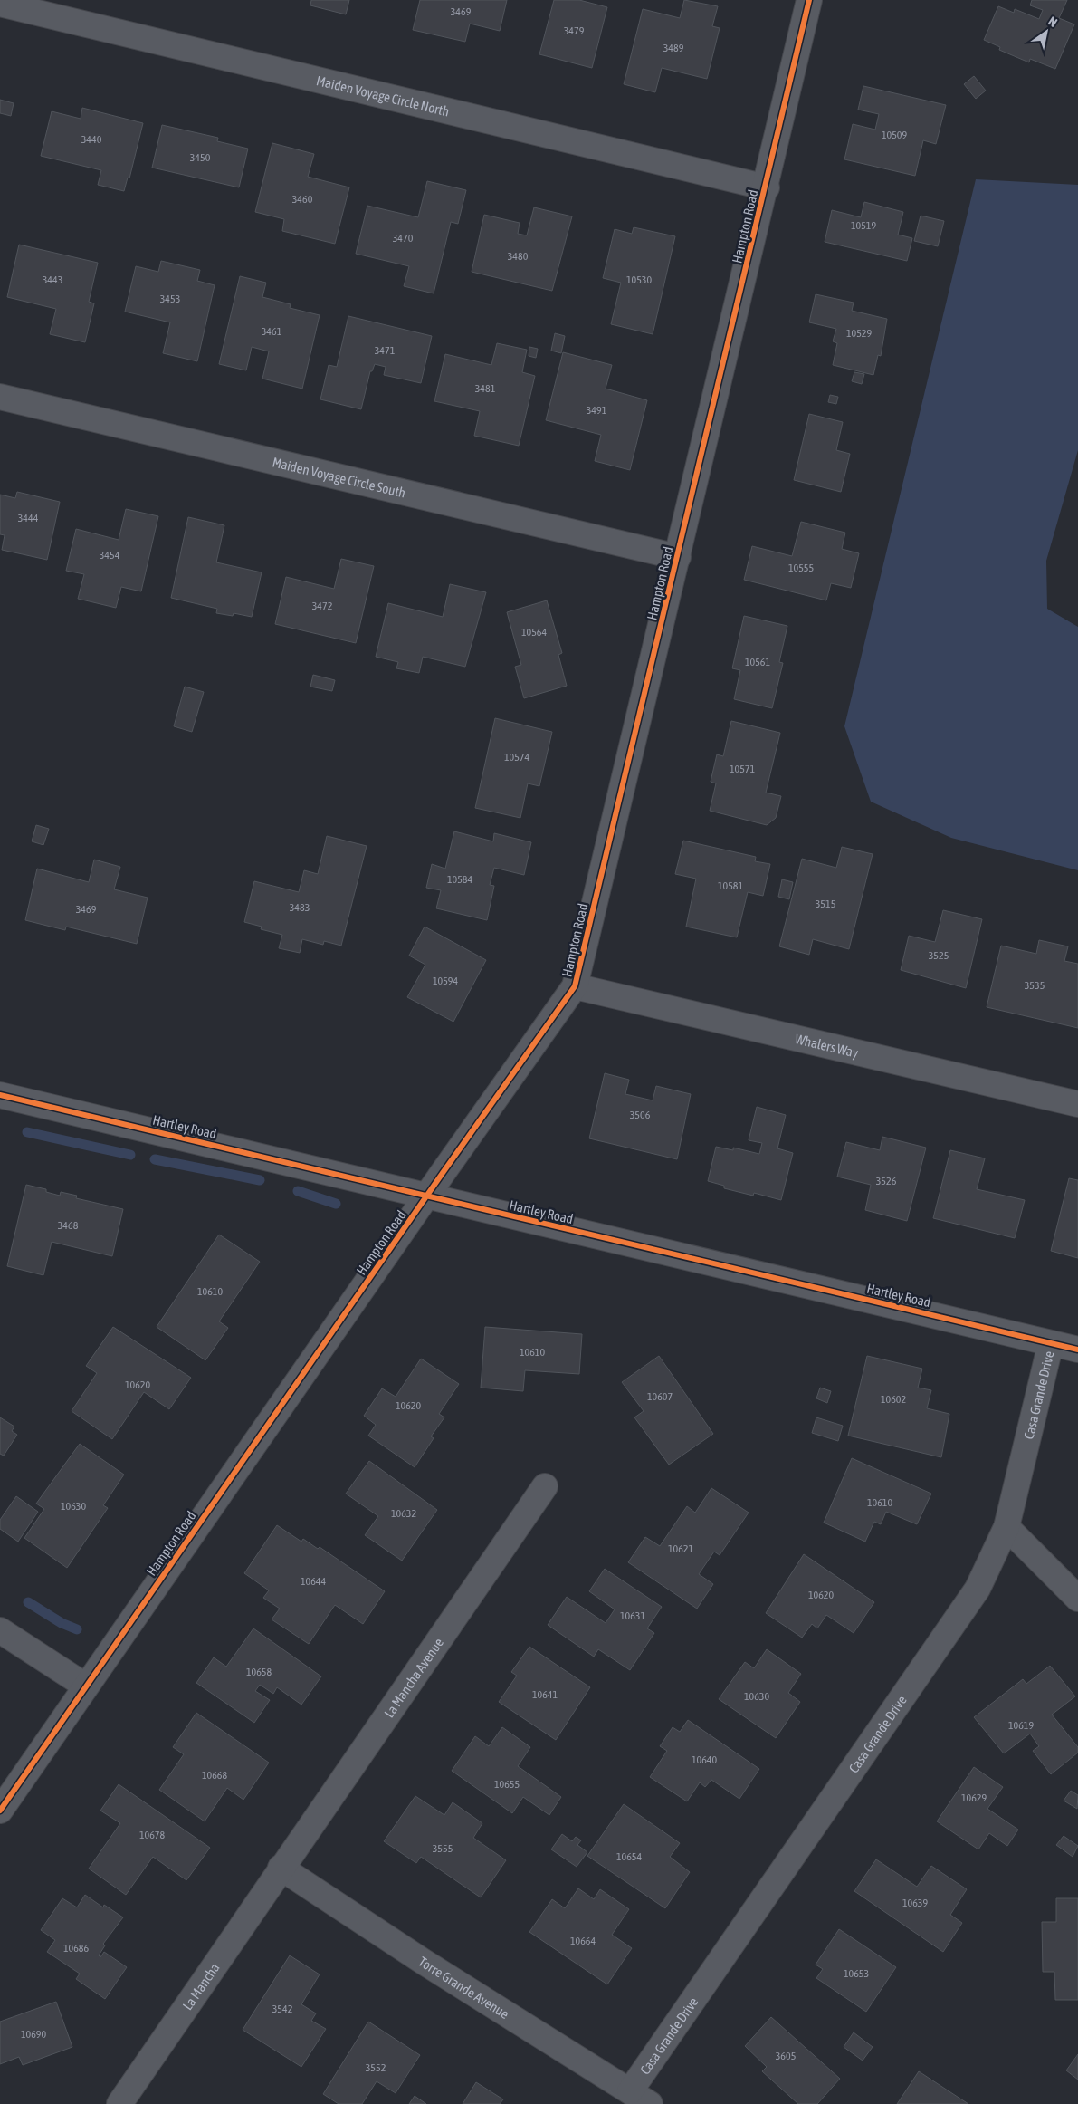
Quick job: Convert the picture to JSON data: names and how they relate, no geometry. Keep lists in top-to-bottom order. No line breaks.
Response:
{"streets":{"street":["Maiden Voyage Circle North","Hampton Road","Maiden Voyage Circle South","Whalers Way","Hartley Road","Casa Grande Drive","La Mancha Avenue","La Mancha","Torre Grande Avenue"]},"crossings":[["Maiden Voyage Circle North","Hampton Road"],["Hampton Road","Maiden Voyage Circle South"],["Hampton Road","Whalers Way"],["Hampton Road","Hartley Road"],["Hartley Road","Casa Grande Drive"],["Casa Grande Drive","Torre Grande Avenue"],["La Mancha Avenue","La Mancha"],["La Mancha Avenue","Torre Grande Avenue"],["La Mancha","Torre Grande Avenue"]],"house_numbers":["3469","3479","3489","10509","3440","3450","3460","10519","3470","3480","3443","10530","3453","3461","10529","3471","3481","3491","3444","3454","10555","3472","10564","10561","10574","10571","10584","10581","3515","3483","3469","3525","10594","3535","3506","3526","3468","10610","10610","10620","10607","10602","10620","10610","10630","10632","10621","10644","10620","10631","10658","10641","10630","10619","10640","10668","10655","10629","10678","3555","10654","10639","10664","10686","10653","3542","10690","3605","3552"],"north":"top right"}
